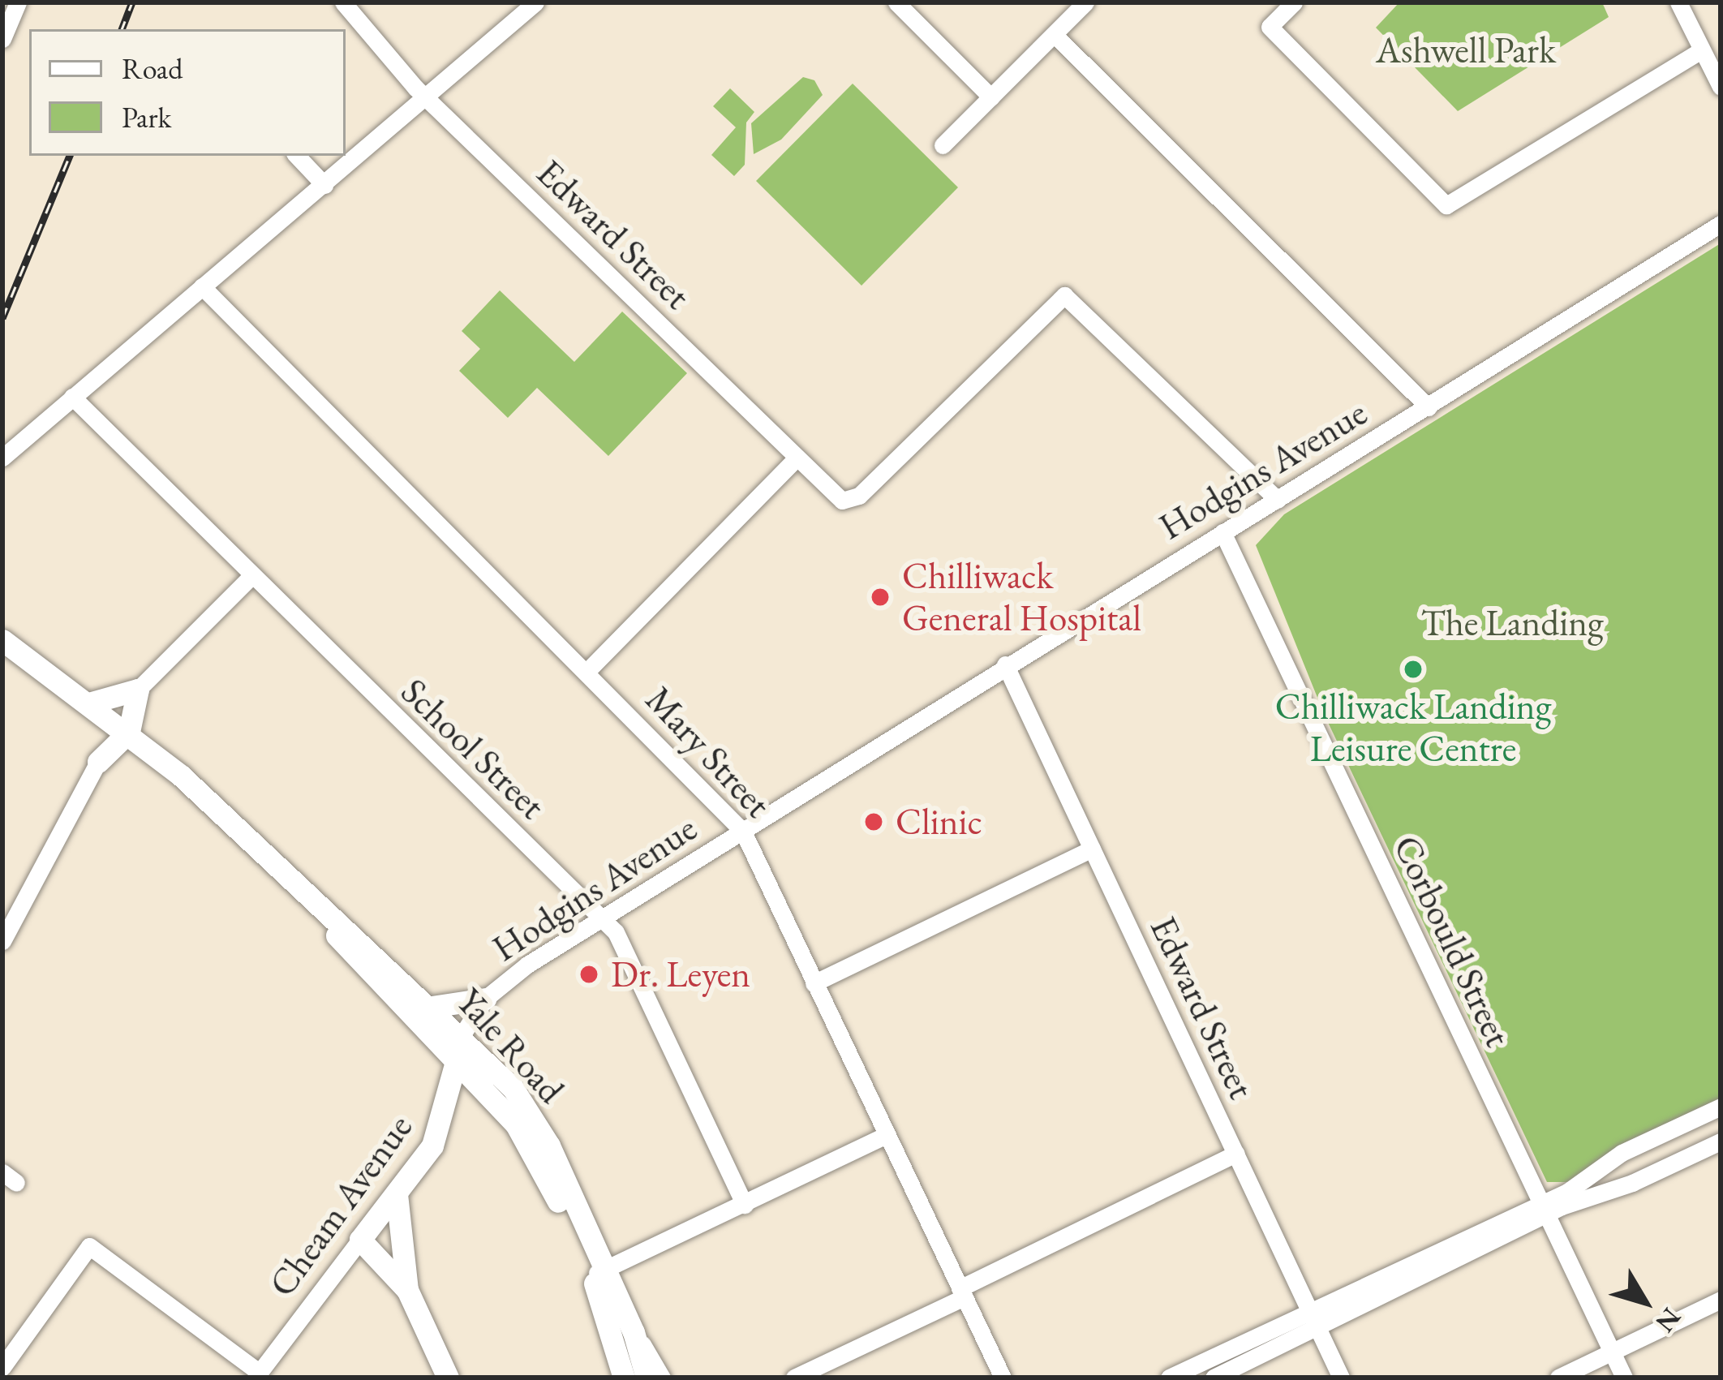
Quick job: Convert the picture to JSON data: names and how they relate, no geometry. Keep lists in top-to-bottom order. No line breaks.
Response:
{"streets":{"main road":["Yale Road","Cheam Avenue"],"street":["Edward Street","Hodgins Avenue","School Street","Mary Street","Corbould Street"]},"crossings":[["Edward Street","Hodgins Avenue"],["Hodgins Avenue","School Street"],["Hodgins Avenue","Mary Street"],["Hodgins Avenue","Corbould Street"],["Hodgins Avenue","Yale Road"],["Hodgins Avenue","Cheam Avenue"],["Yale Road","Cheam Avenue"]],"parks":["Ashwell Park","The Landing"],"places":["Chilliwack General Hospital","Chilliwack Landing Leisure Centre","Clinic","Dr. Leyen"],"legend":["Road","Park"],"north":"bottom right"}
